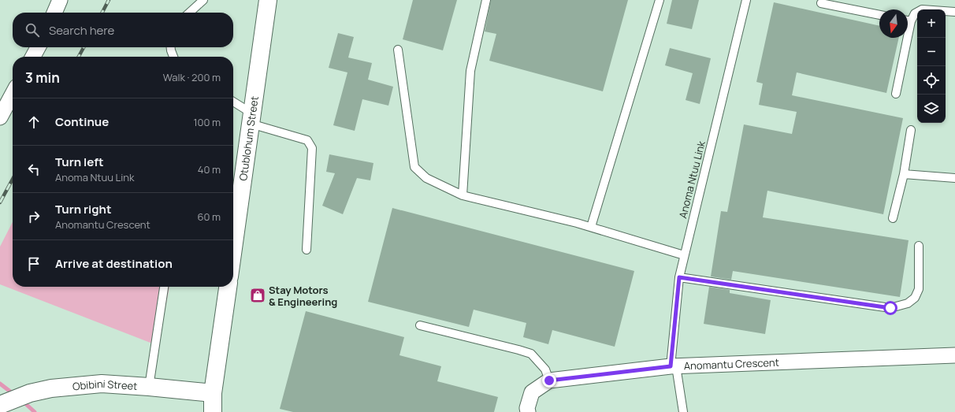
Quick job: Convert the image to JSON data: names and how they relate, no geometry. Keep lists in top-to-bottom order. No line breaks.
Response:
{"streets":{"street":["Otublohum Street","Anomantu Crescent","Obibini Street"],"lane":["Anoma Ntuu Link"]},"crossings":[["Anoma Ntuu Link","Anomantu Crescent"]],"places":{"shop":["Stay Motors & Engineering"]},"north":"bottom","page":{"map_buttons":["+","−"],"search":"Search here","heading":["3 min","Walk · 200 m"],"list":[["Continue","100 m"],["Turn left","Anoma Ntuu Link","40 m"],["Turn right","Anomantu Crescent","60 m"],"Arrive at destination"]}}
